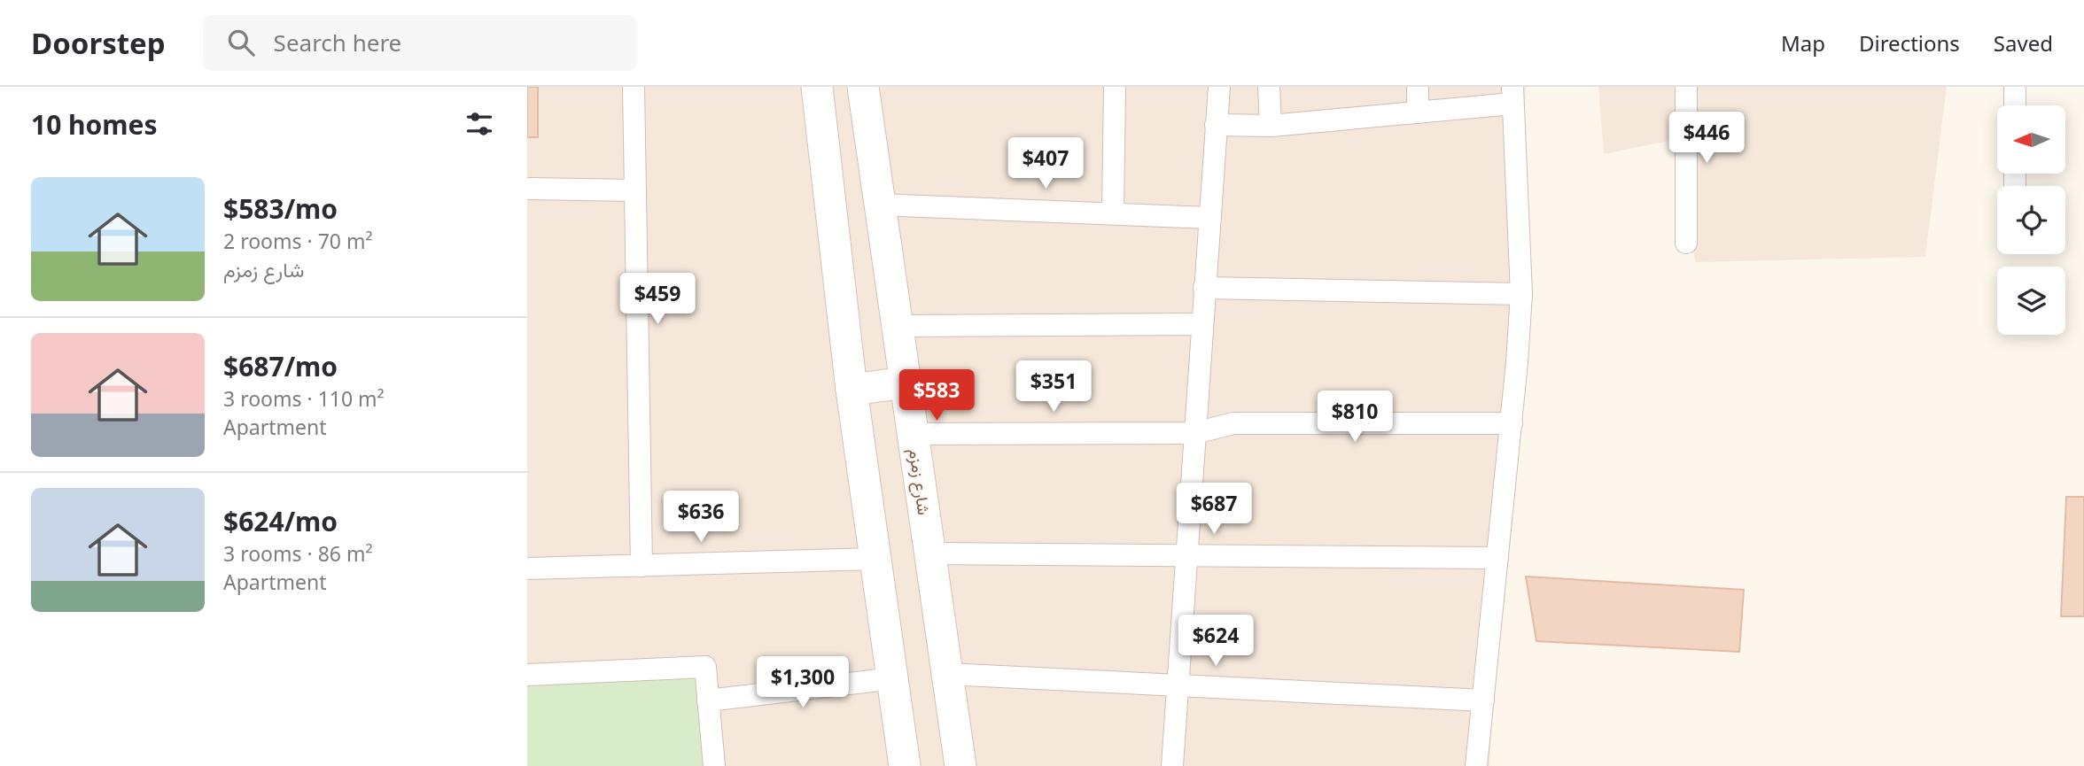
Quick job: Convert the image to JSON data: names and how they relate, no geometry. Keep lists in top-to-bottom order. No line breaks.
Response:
{"streets":{"main road":["شارع زمزم"]},"north":"left","page":{"header":"Doorstep","search":"Search here","nav":["Map","Directions","Saved"],"heading":"10 homes","price":["$446","$407","$459","$351","$583","$810","$687","$636","$624","$1,300"],"list":[{"name":"$583/mo","note":"2 rooms · 70 m² · شارع زمزم"},{"name":"$687/mo","note":"3 rooms · 110 m² · Apartment"},{"name":"$624/mo","note":"3 rooms · 86 m² · Apartment"}]}}
